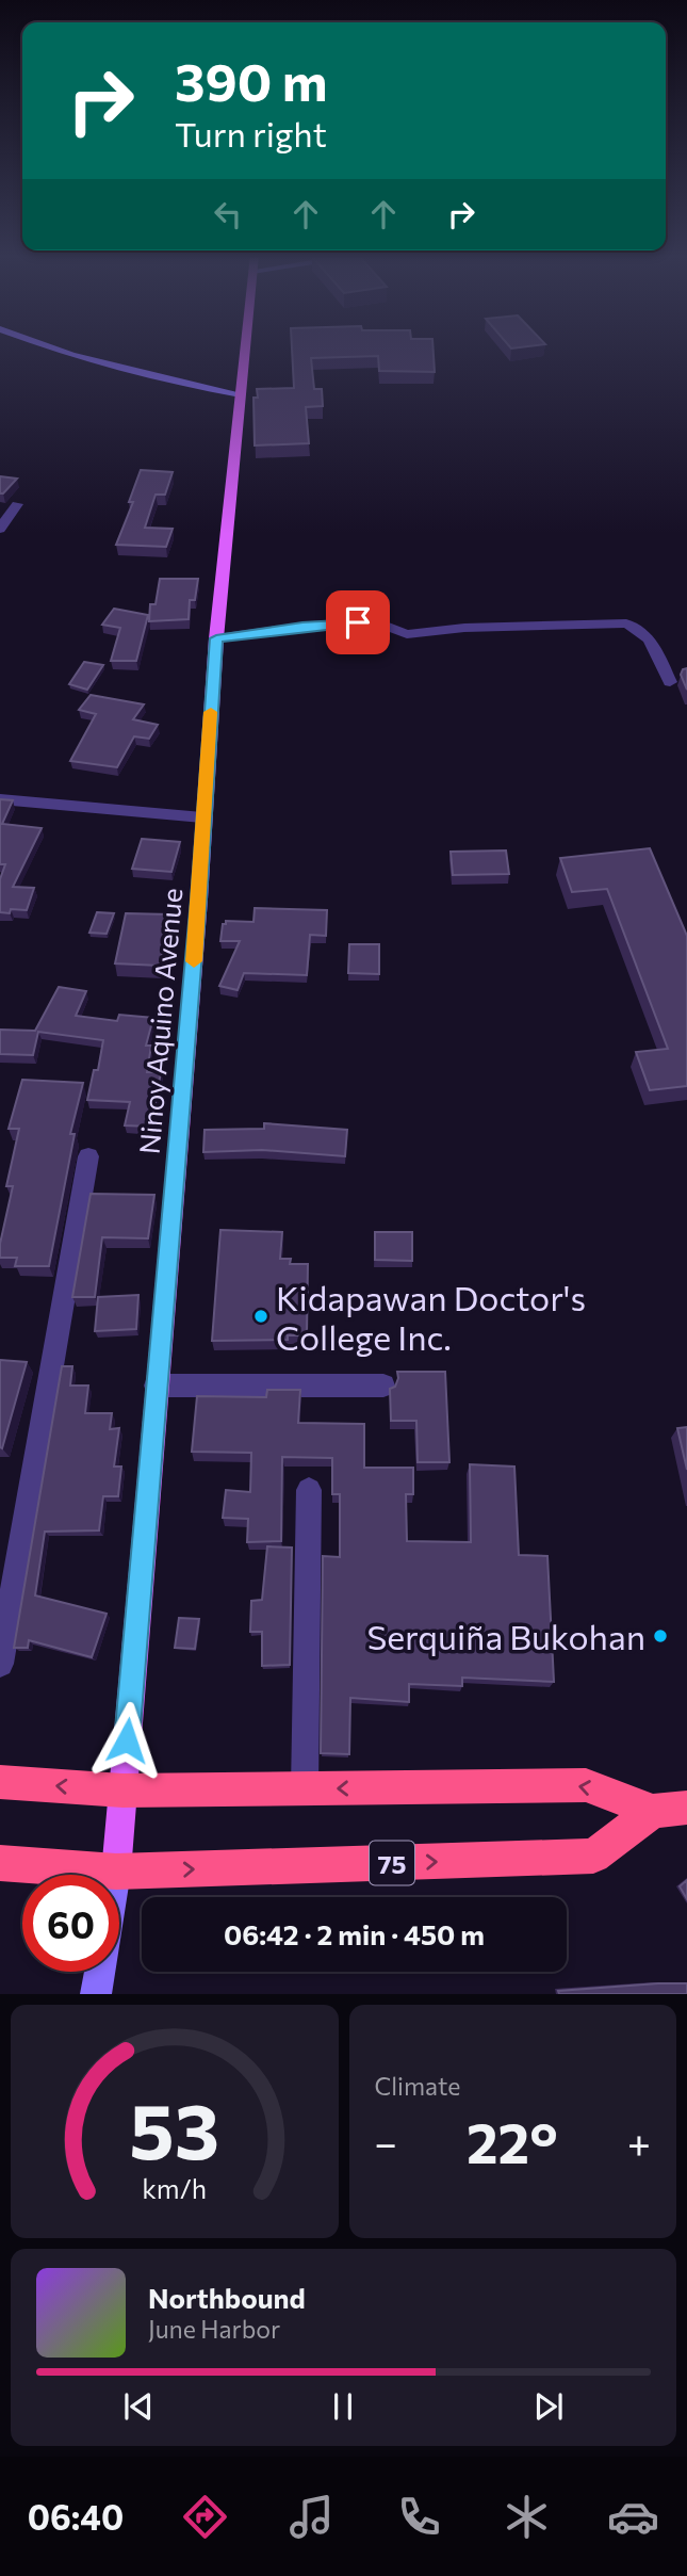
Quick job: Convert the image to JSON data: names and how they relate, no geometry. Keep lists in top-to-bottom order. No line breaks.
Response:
{"streets":{"highway":["75"],"main road":["Ninoy Aquino Avenue"]},"crossings":[["Ninoy Aquino Avenue","75"]],"places":["Kidapawan Doctor's College Inc.","Serquiña Bukohan"],"page":{"turn":["390 m","Turn right"],"limit":"60","trip":"06:42 · 2 min · 450 m","tile":"Climate","heat":["−","22°","+"],"song":["Northbound","June Harbor"],"tabs":"06:40","gauge":["53","km/h"]}}
